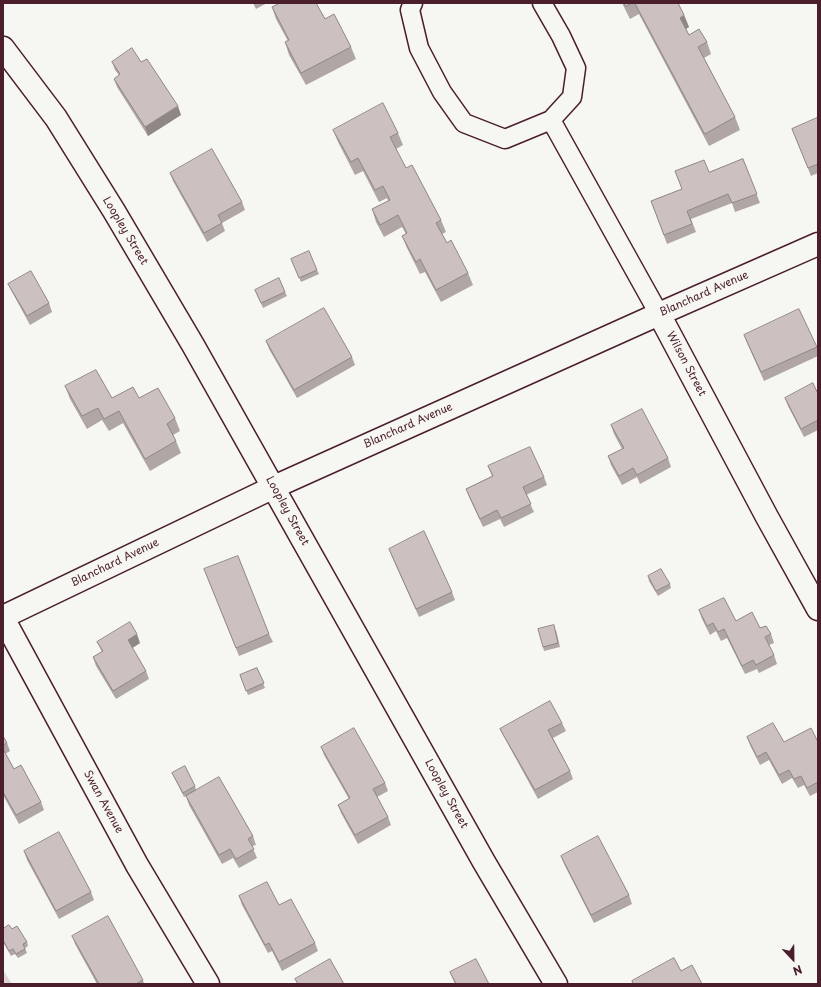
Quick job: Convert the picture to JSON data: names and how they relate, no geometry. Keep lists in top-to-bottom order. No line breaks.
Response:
{"streets":{"street":["Loopley Street","Blanchard Avenue","Wilson Street","Swan Avenue"]},"crossings":[["Loopley Street","Blanchard Avenue"],["Blanchard Avenue","Wilson Street"],["Blanchard Avenue","Swan Avenue"]],"north":"bottom"}
